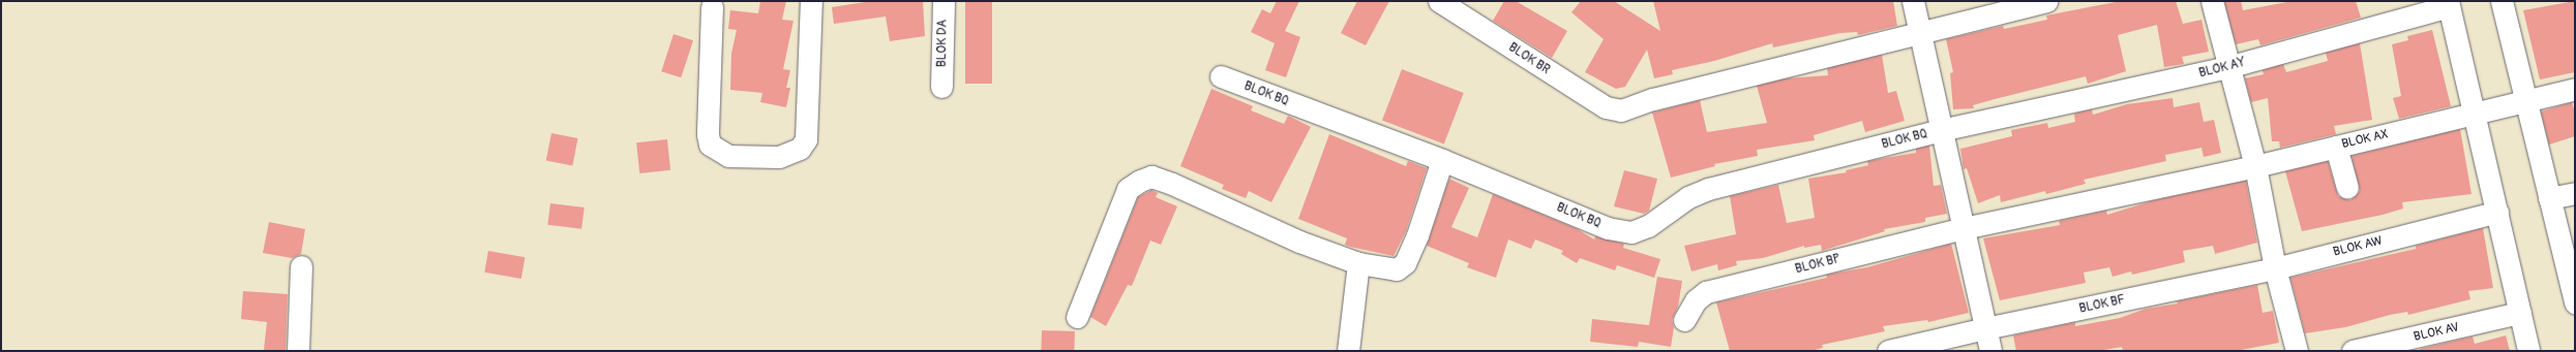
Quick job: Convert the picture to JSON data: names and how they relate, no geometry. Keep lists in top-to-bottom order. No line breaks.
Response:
{"streets":{"street":["BLOK DA","BLOK BR","BLOK AY","BLOK BQ","BLOK AX","BLOK AW","BLOK BP","BLOK BF","BLOK AV"]},"crossings":[["BLOK AY","BLOK BQ"],["BLOK AX","BLOK BP"],["BLOK AW","BLOK BF"]]}
